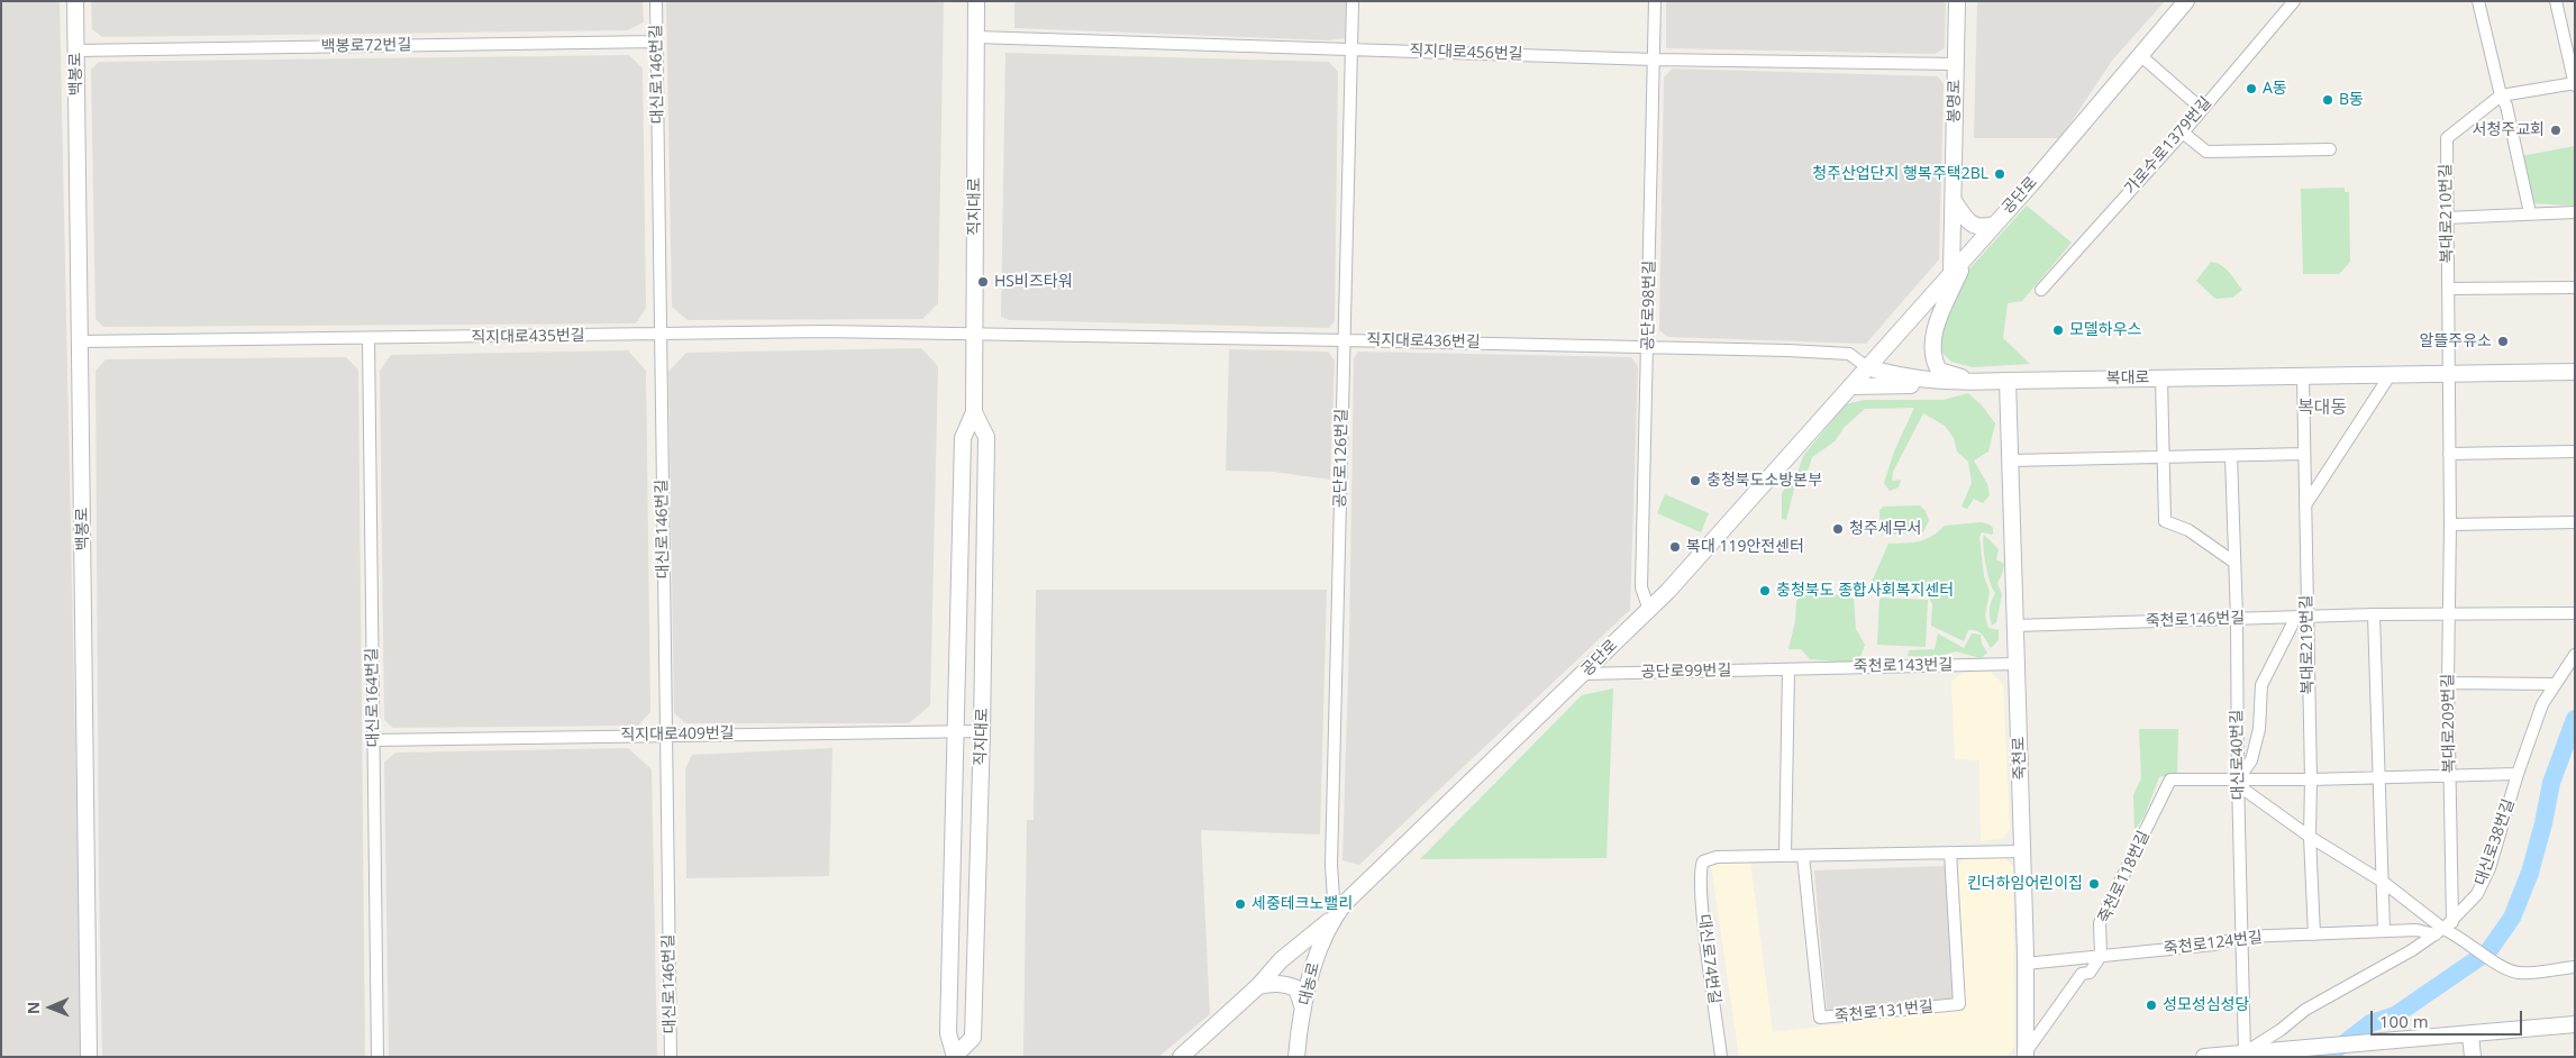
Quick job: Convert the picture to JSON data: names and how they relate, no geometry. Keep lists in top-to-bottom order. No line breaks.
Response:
{"streets":{"street":["백봉로72번길","직지대로456번길","백봉로","대신로146번길","봉명로","가로수로1379번길","공단로","직지대로","복대로210번길","공단로98번길","직지대로435번길","직지대로436번길","복대로","공단로126번길","죽천로146번길","복대로219번길","죽천로143번길","공단로99번길","대신로164번길","복대로209번길","직지대로409번길","대신로40번길","죽천로","대신로38번길","죽천로118번길","죽천로124번길","대신로74번길","대농로","죽천로131번길"]},"crossings":[["백봉로72번길","백봉로"],["백봉로72번길","대신로146번길"],["직지대로456번길","봉명로"],["직지대로456번길","직지대로"],["직지대로456번길","공단로98번길"],["직지대로456번길","공단로126번길"],["백봉로","직지대로435번길"],["대신로146번길","직지대로435번길"],["대신로146번길","직지대로409번길"],["봉명로","공단로"],["공단로","공단로98번길"],["공단로","직지대로436번길"],["공단로","복대로"],["공단로","공단로126번길"],["공단로","공단로99번길"],["공단로","대농로"],["직지대로","직지대로435번길"],["직지대로","직지대로436번길"],["직지대로","직지대로409번길"],["복대로210번길","복대로"],["복대로210번길","복대로209번길"],["공단로98번길","직지대로436번길"],["직지대로435번길","직지대로436번길"],["직지대로435번길","대신로164번길"],["직지대로436번길","복대로"],["직지대로436번길","공단로126번길"],["복대로","복대로219번길"],["복대로","복대로209번길"],["복대로","죽천로"],["공단로126번길","대농로"],["죽천로146번길","복대로219번길"],["죽천로146번길","복대로209번길"],["죽천로146번길","대신로40번길"],["죽천로146번길","죽천로"],["복대로219번길","죽천로118번길"],["복대로219번길","죽천로124번길"],["죽천로143번길","공단로99번길"],["죽천로143번길","죽천로"],["대신로164번길","직지대로409번길"],["복대로209번길","대신로38번길"],["복대로209번길","죽천로118번길"],["복대로209번길","죽천로124번길"],["대신로40번길","대신로38번길"],["대신로40번길","죽천로118번길"],["대신로40번길","죽천로124번길"],["죽천로","죽천로124번길"],["대신로38번길","죽천로118번길"],["대신로38번길","죽천로124번길"],["죽천로118번길","죽천로124번길"]],"districts":["복대동"],"places":["A동","B동","서청주교회","청주산업단지 행복주택2BL","HS비즈타워","모델하우스","알뜰주유소","충청북도소방본부","청주세무서","복대 119안전센터","충청북도 종합사회복지센터","킨더하임어린이집","세중테크노밸리","성모성심성당"],"scale_bar":"100 m","north":"left"}
